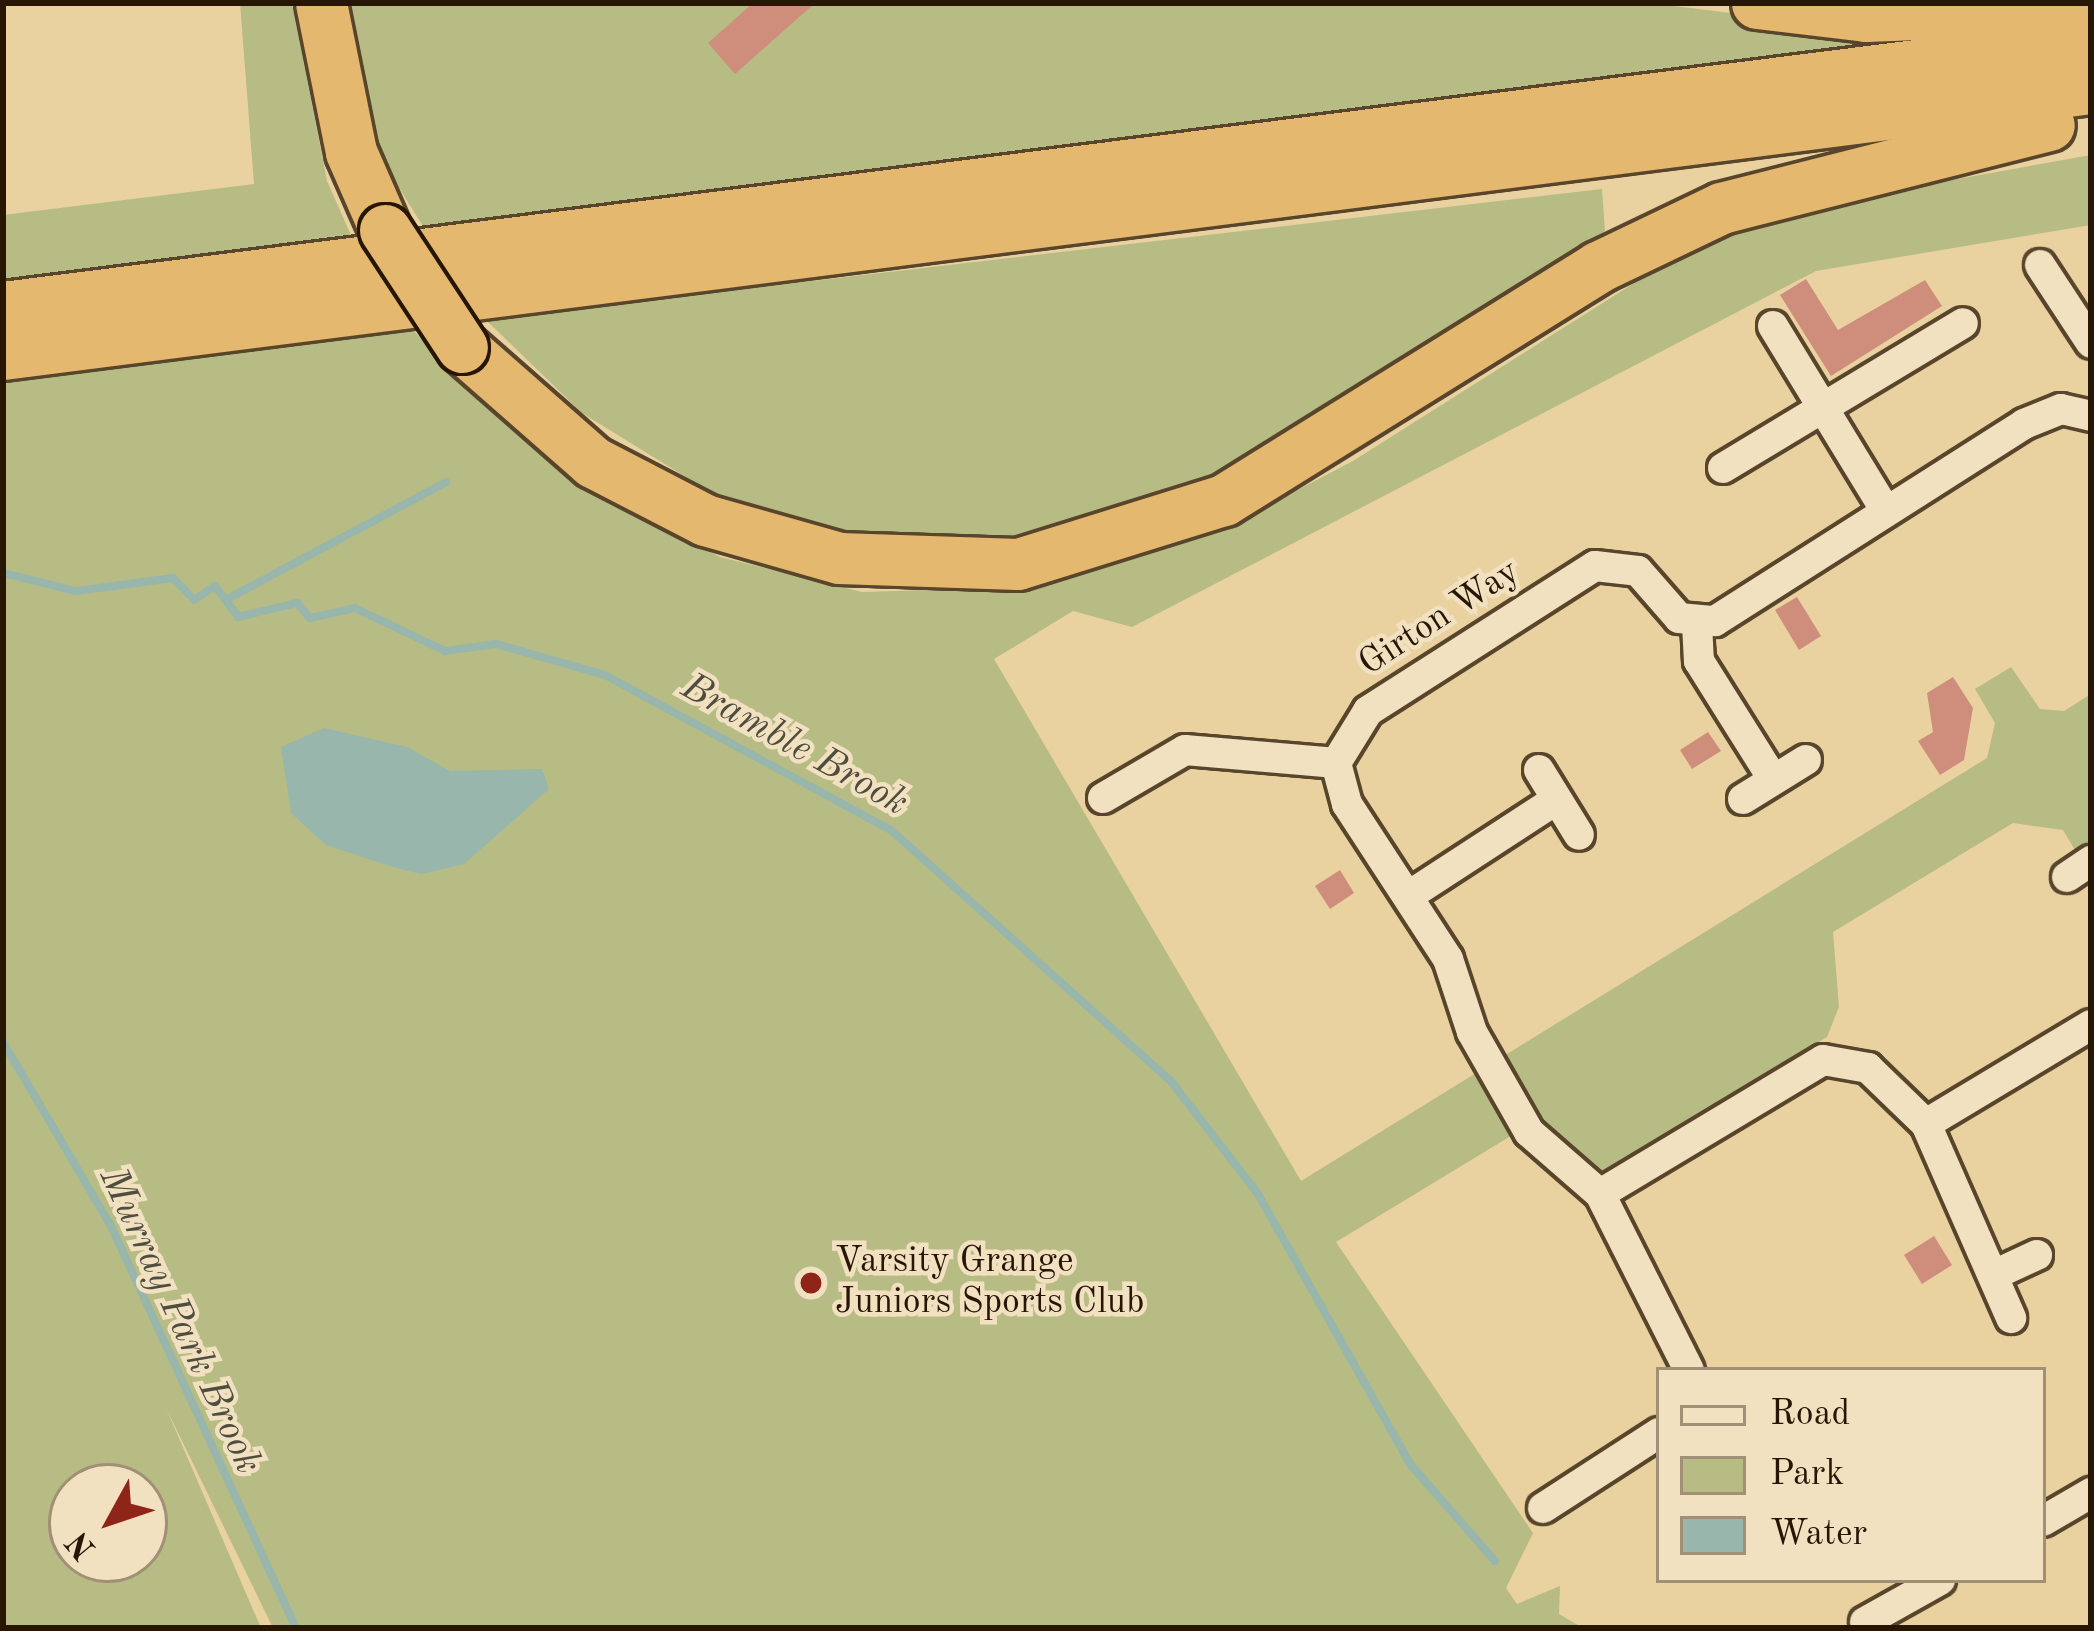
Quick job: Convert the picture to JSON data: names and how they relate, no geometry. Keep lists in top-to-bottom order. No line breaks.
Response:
{"streets":{"street":["Girton Way"]},"water":["Bramble Brook","Murray Park Brook"],"places":["Varsity Grange Juniors Sports Club"],"legend":["Road","Park","Water"],"north":"bottom left"}
